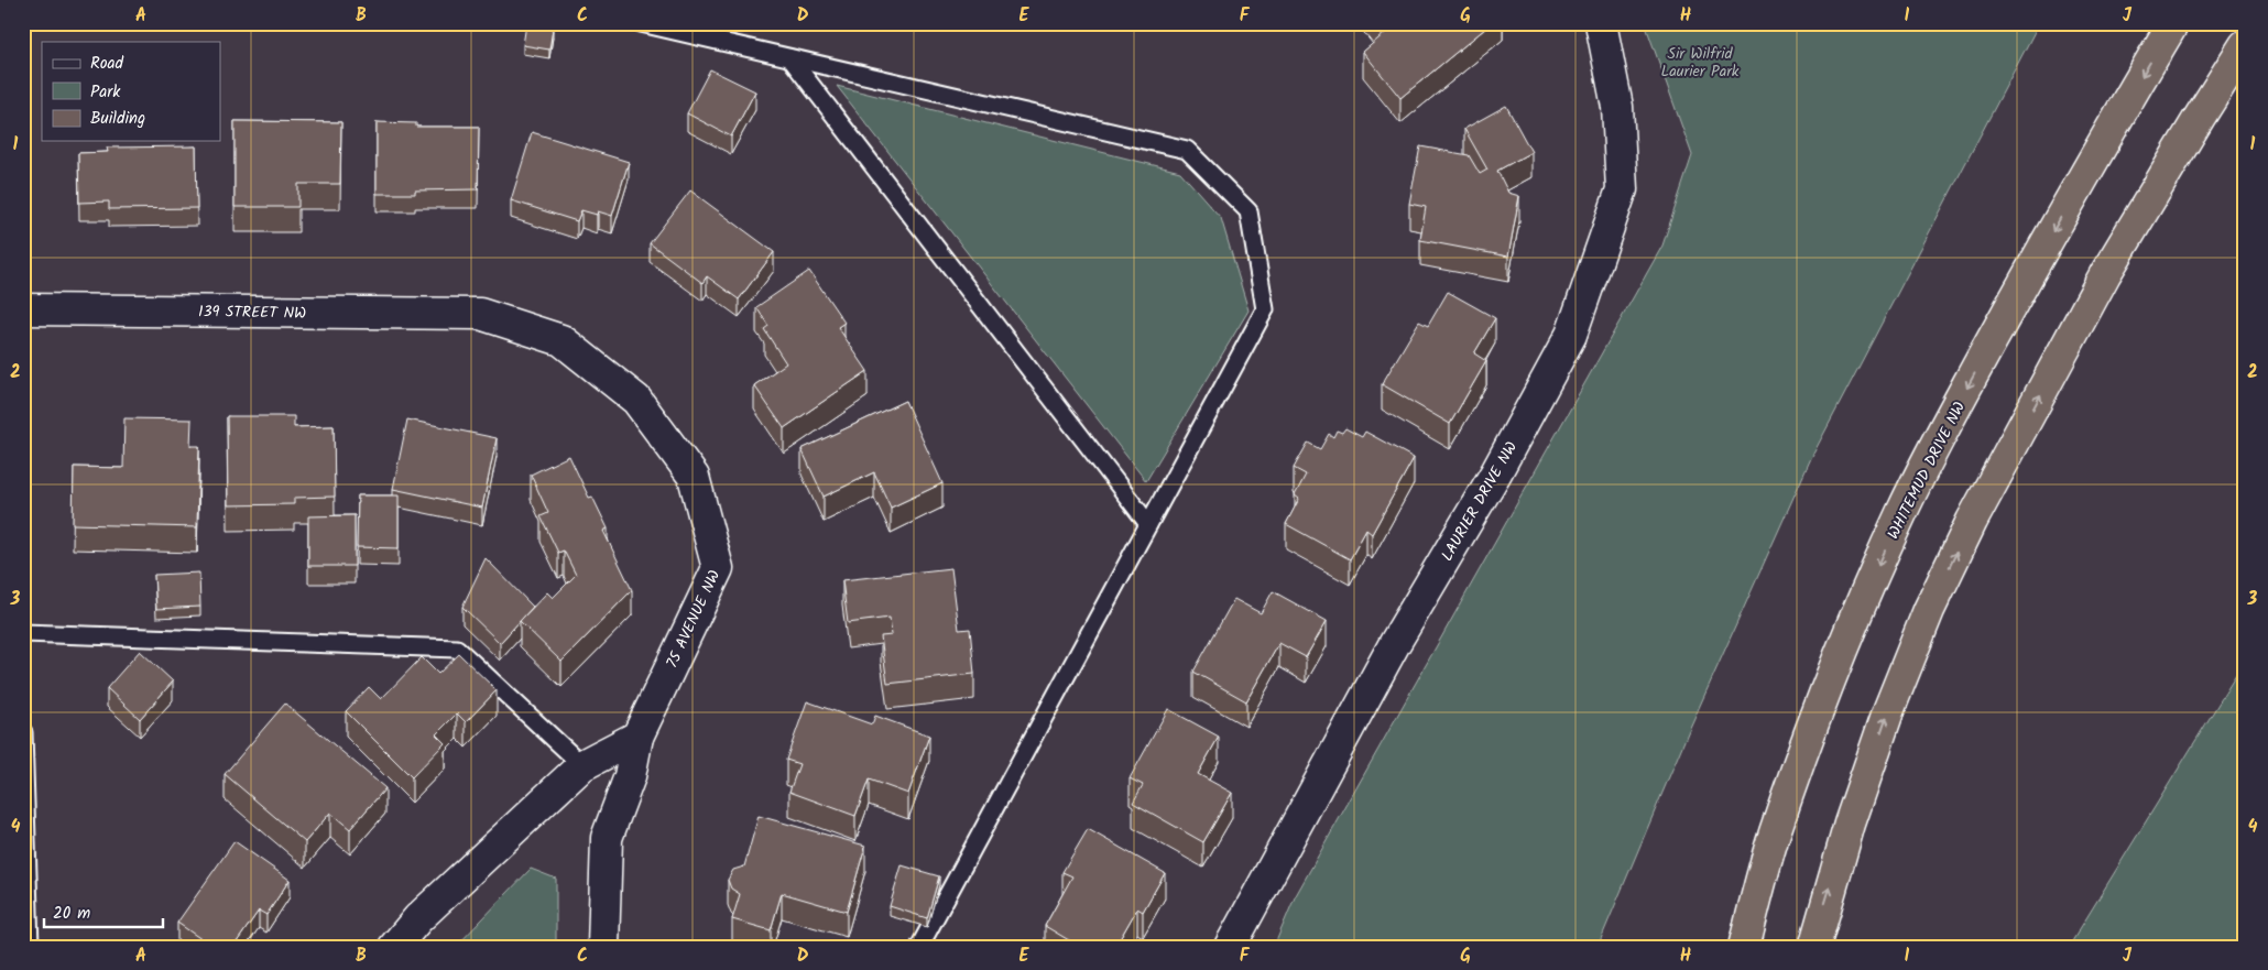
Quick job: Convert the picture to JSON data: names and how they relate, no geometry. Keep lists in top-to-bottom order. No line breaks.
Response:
{"streets":{"highway":["WHITEMUD DRIVE NW"],"street":["139 STREET NW","LAURIER DRIVE NW","75 AVENUE NW"]},"crossings":[["139 STREET NW","75 AVENUE NW"]],"parks":["Sir Wilfrid Laurier Park"],"legend":["Road","Park","Building"],"scale_bar":"20 m","grid":{"columns":["A","B","C","D","E","F","G","H","I","J"],"rows":["1","2","3","4"]}}
